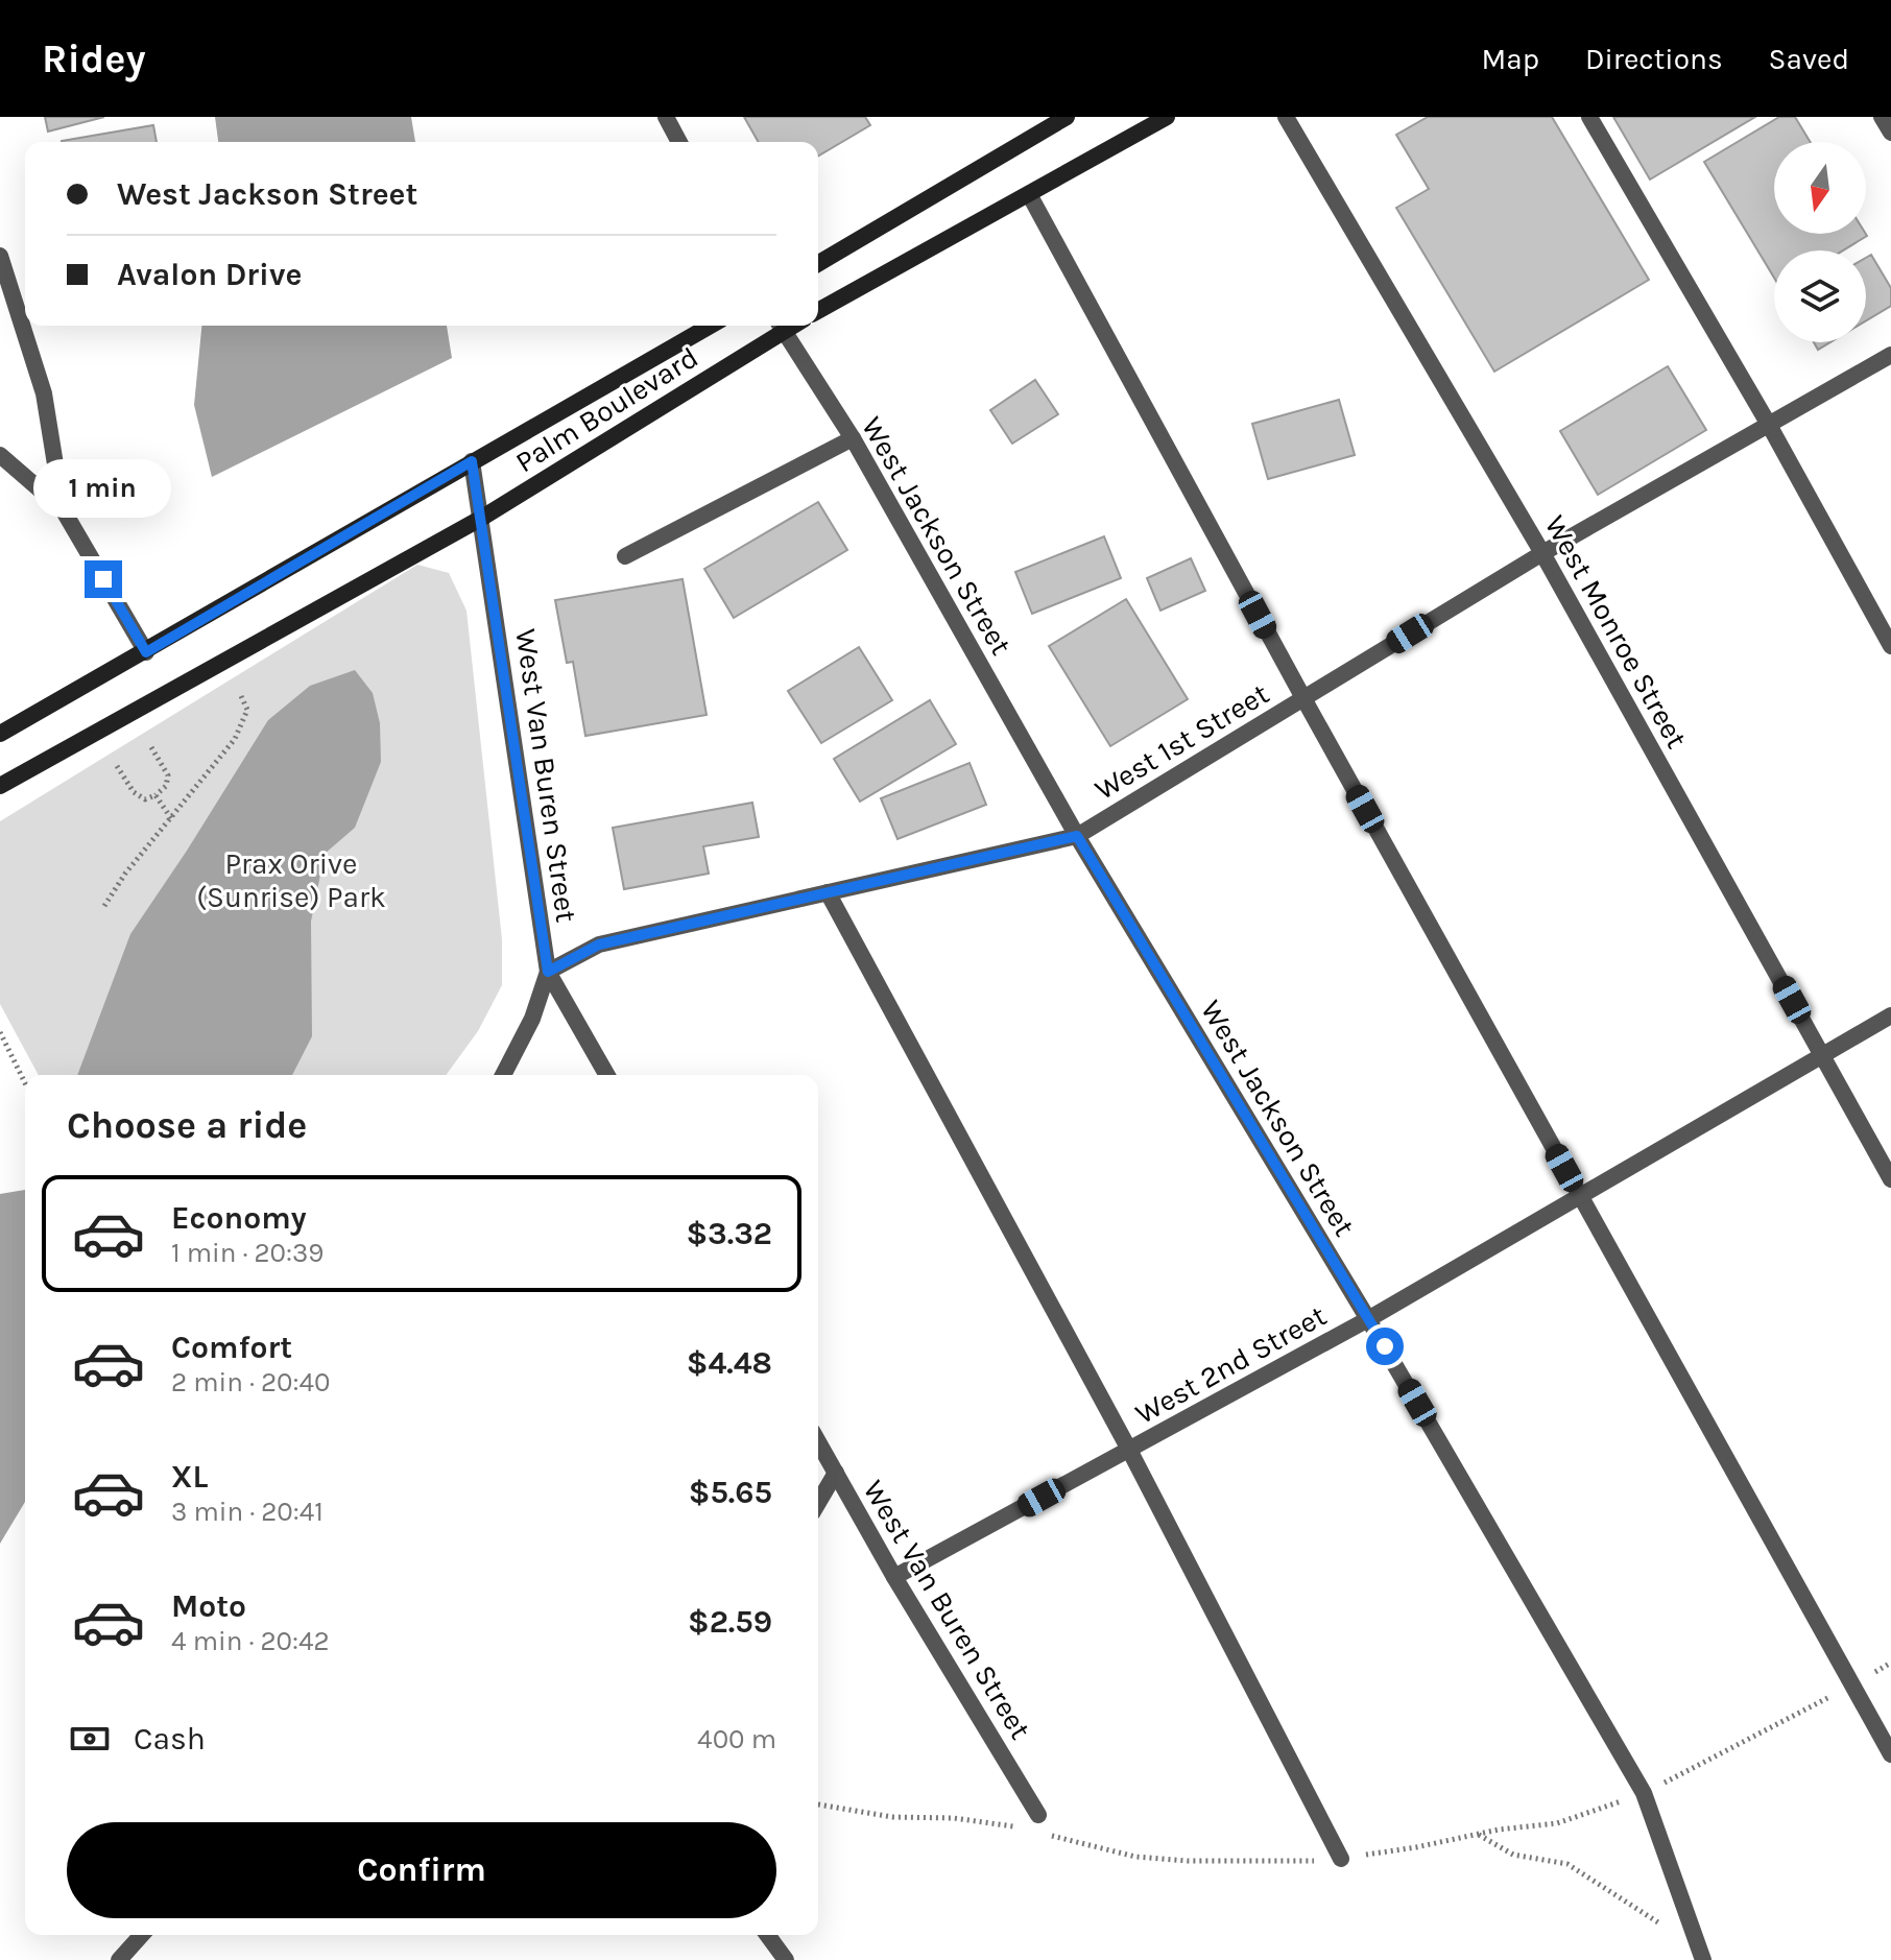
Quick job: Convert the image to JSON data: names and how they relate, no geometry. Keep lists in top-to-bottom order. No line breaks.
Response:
{"streets":{"main road":["Palm Boulevard"],"street":["West Jackson Street","West Monroe Street","West 1st Street","West Van Buren Street","West 2nd Street"]},"crossings":[["Palm Boulevard","West Van Buren Street"],["West Jackson Street","West 1st Street"],["West Jackson Street","West 2nd Street"],["West Monroe Street","West 1st Street"],["West Monroe Street","West 2nd Street"],["West 1st Street","West Van Buren Street"],["West Van Buren Street","West 2nd Street"]],"parks":["Prax Orive (Sunrise) Park"],"north":"bottom","page":{"header":"Ridey","nav":["Map","Directions","Saved"],"banner":["West Jackson Street","Avalon Drive"],"bubble":"1 min","heading":"Choose a ride","list":[{"name":"Economy","note":"1 min · 20:39","value":"$3.32"},{"name":"Comfort","note":"2 min · 20:40","value":"$4.48"},{"name":"XL","note":"3 min · 20:41","value":"$5.65"},{"name":"Moto","note":"4 min · 20:42","value":"$2.59"}],"pay":["Cash","400 m"],"buttons":"Confirm"}}
